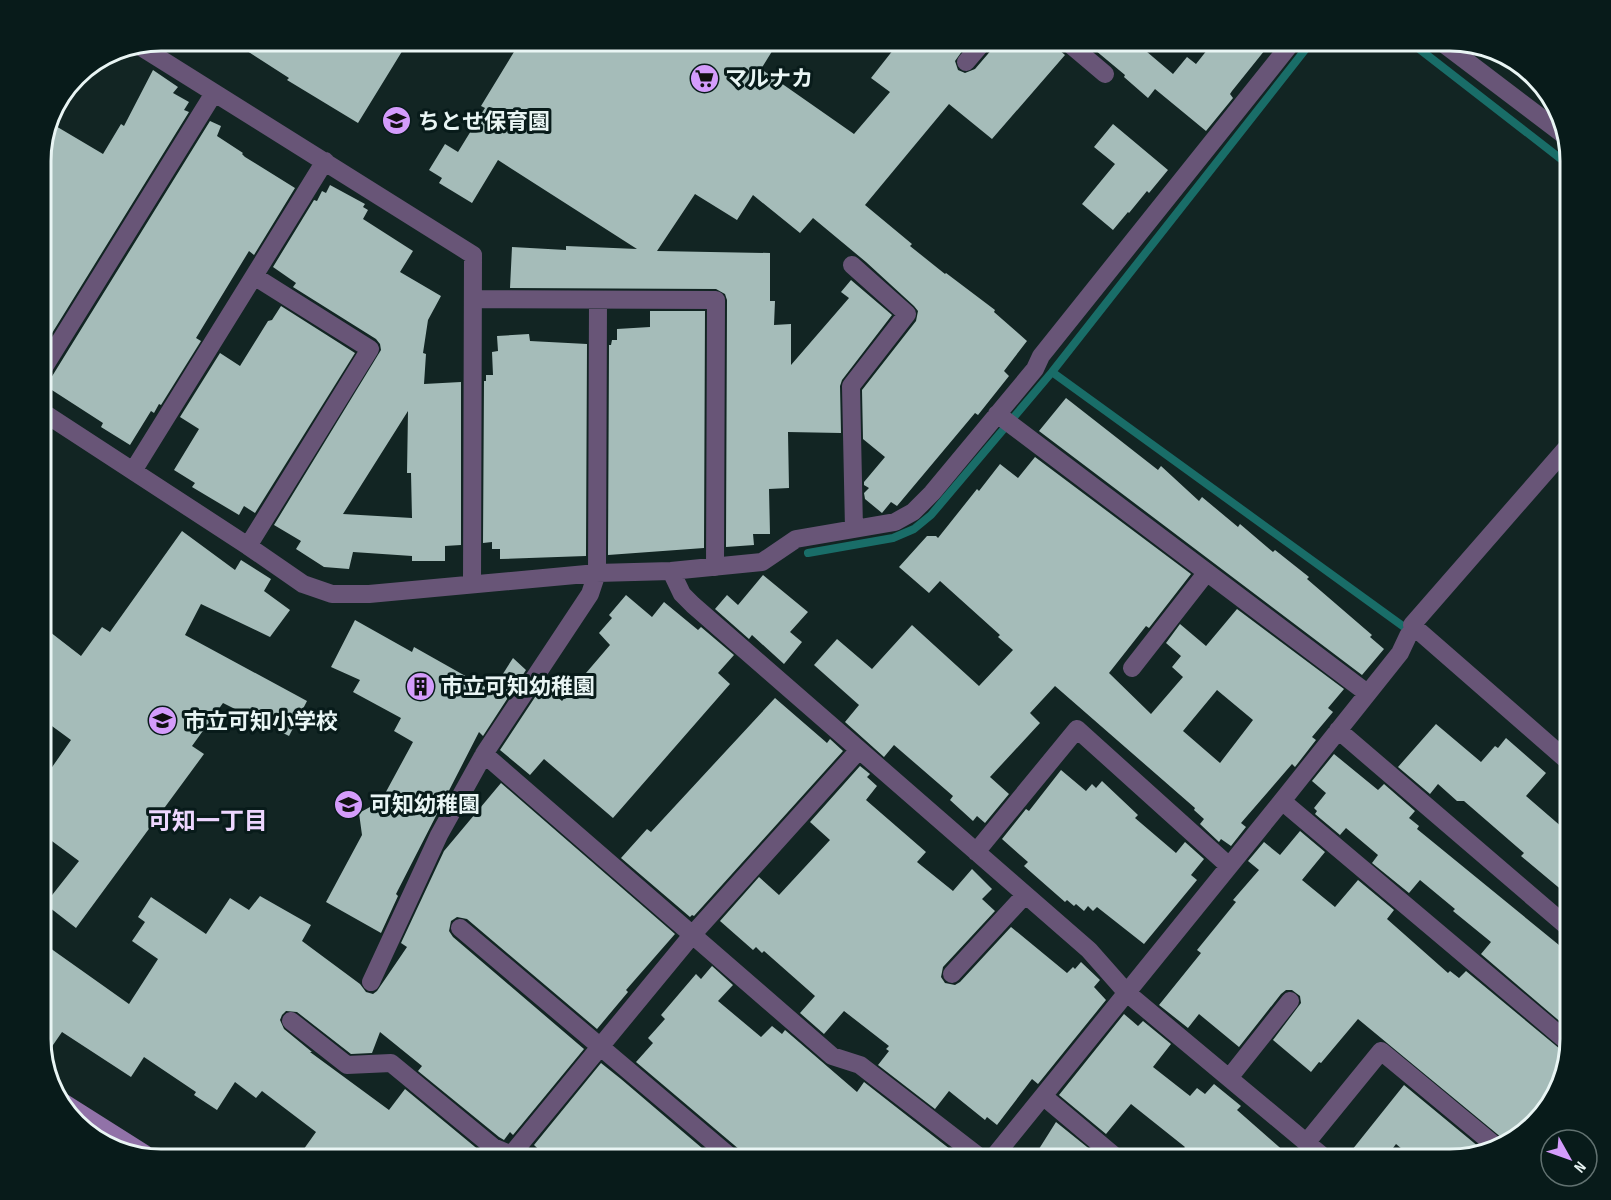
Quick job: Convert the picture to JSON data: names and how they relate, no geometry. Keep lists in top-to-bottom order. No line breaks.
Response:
{"districts":["可知一丁目"],"places":{"supermarket":["マルナカ"],"school or university":["ちとせ保育園","市立可知小学校","可知幼稚園"],"building":["市立可知幼稚園"]},"north":"bottom right"}
